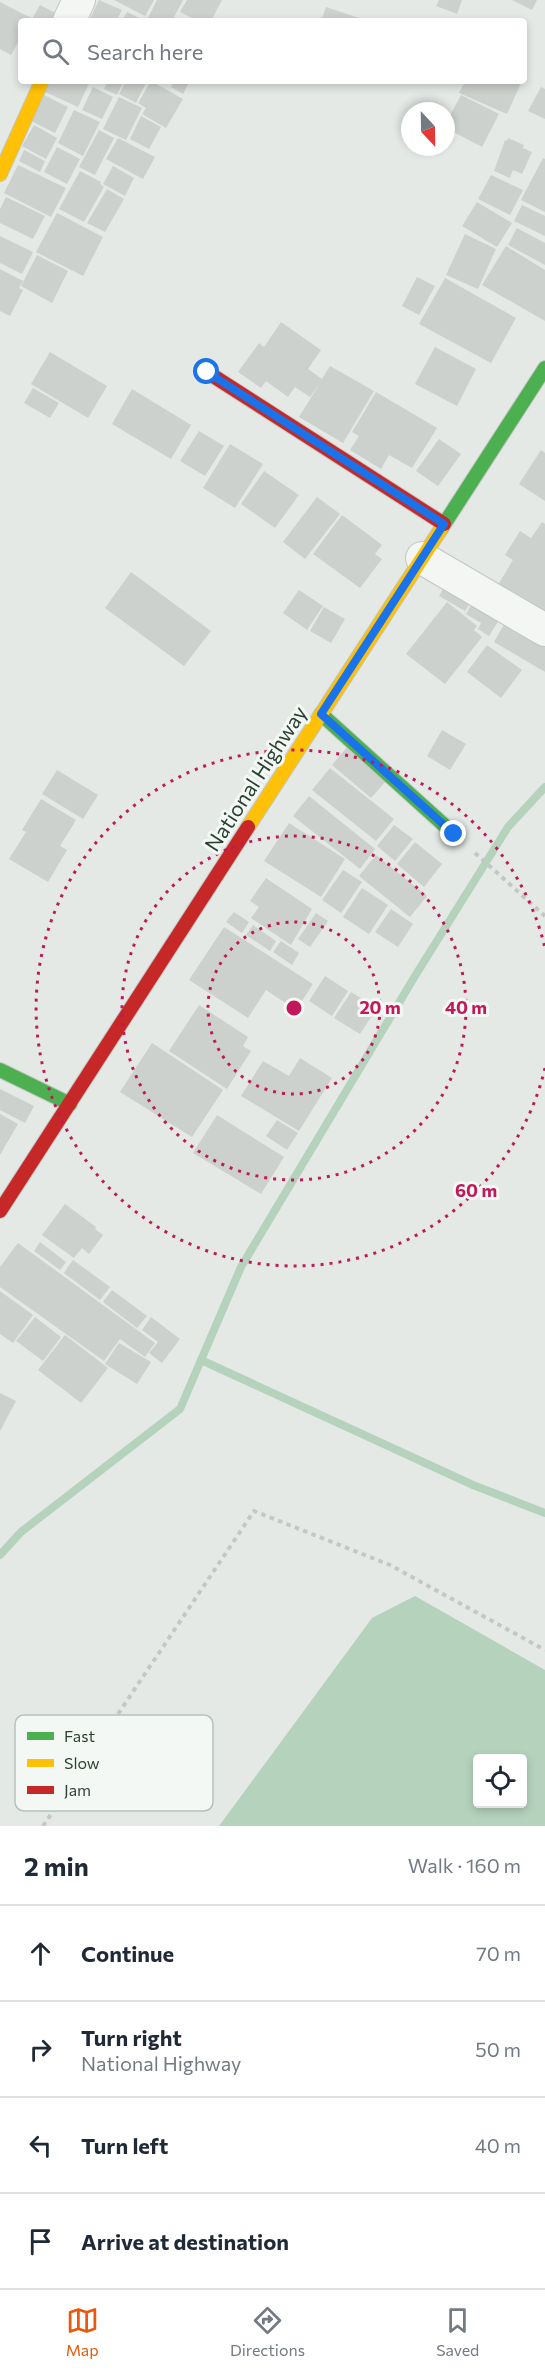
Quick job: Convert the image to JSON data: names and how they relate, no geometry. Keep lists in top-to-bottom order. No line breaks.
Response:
{"streets":{"main road":["National Highway"]},"legend":["Fast","Slow","Jam"],"north":"bottom","page":{"search":"Search here","heading":["2 min","Walk · 160 m"],"list":[["Continue","70 m"],["Turn right","National Highway","50 m"],["Turn left","40 m"],"Arrive at destination"],"nav":["Map","Directions","Saved"]},"rings":["20 m","40 m","60 m"]}
